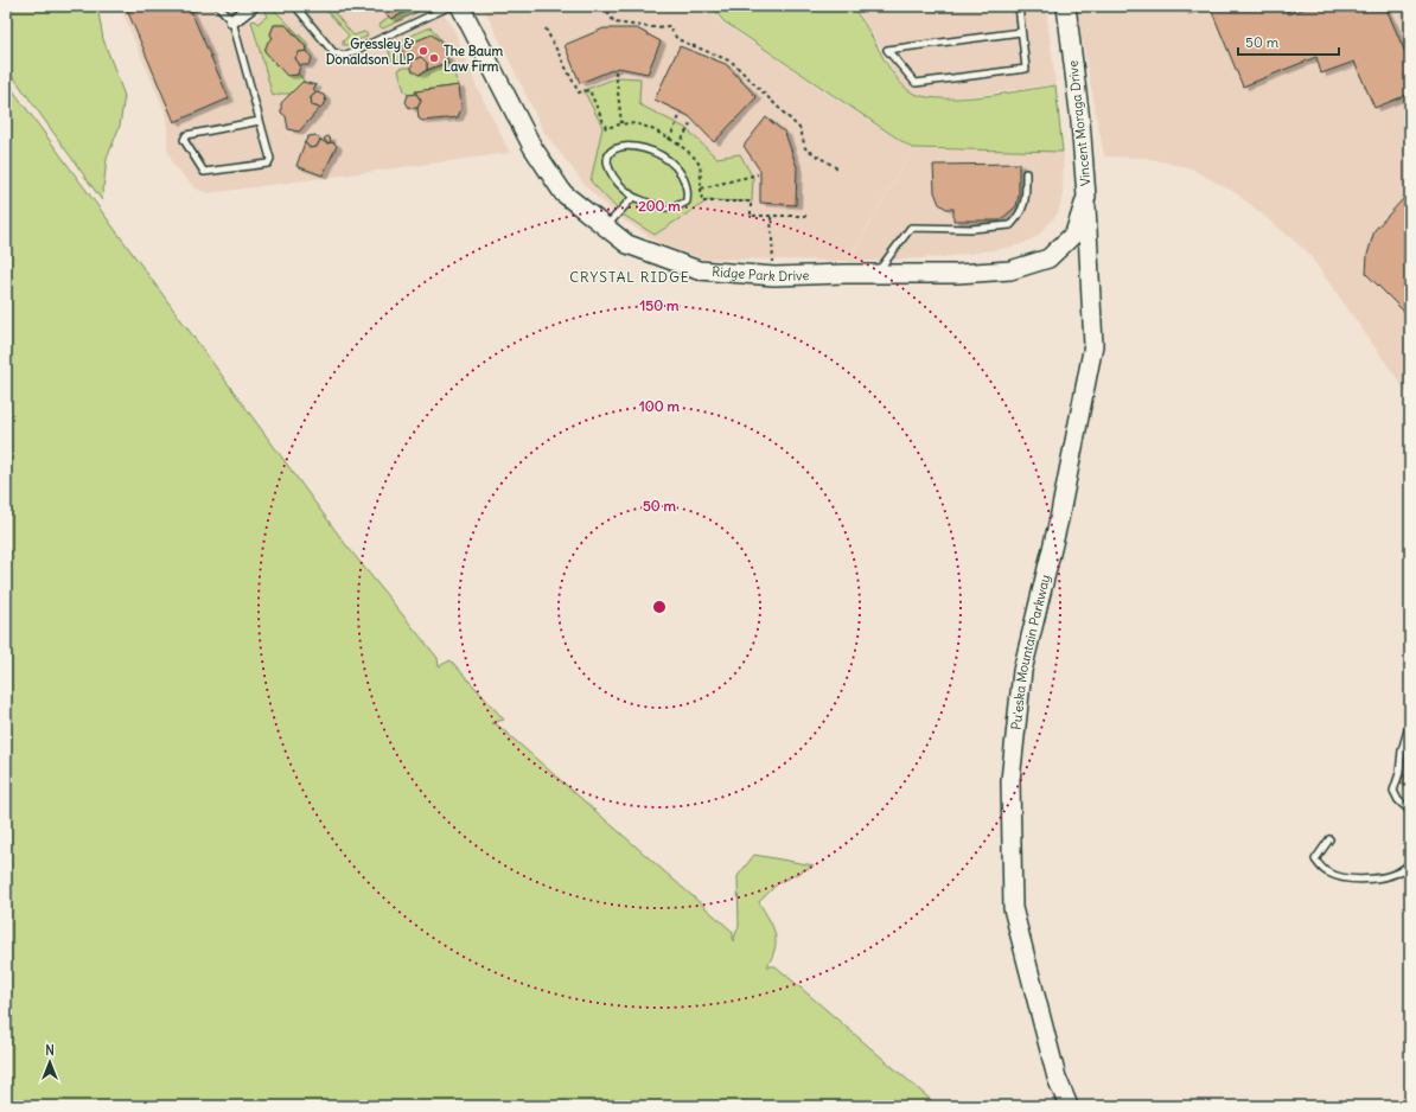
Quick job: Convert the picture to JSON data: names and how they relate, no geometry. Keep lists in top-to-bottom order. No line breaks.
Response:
{"streets":{"street":["Vincent Moraga Drive","Ridge Park Drive","Pu'eska Mountain Parkway"]},"crossings":[["Vincent Moraga Drive","Ridge Park Drive"],["Vincent Moraga Drive","Pu'eska Mountain Parkway"]],"districts":["CRYSTAL RIDGE"],"places":["Gressley & Donaldson LLP","The Baum Law Firm"],"scale_bar":"50 m","north":"top","rings":["200 m","150 m","100 m","50 m"]}
